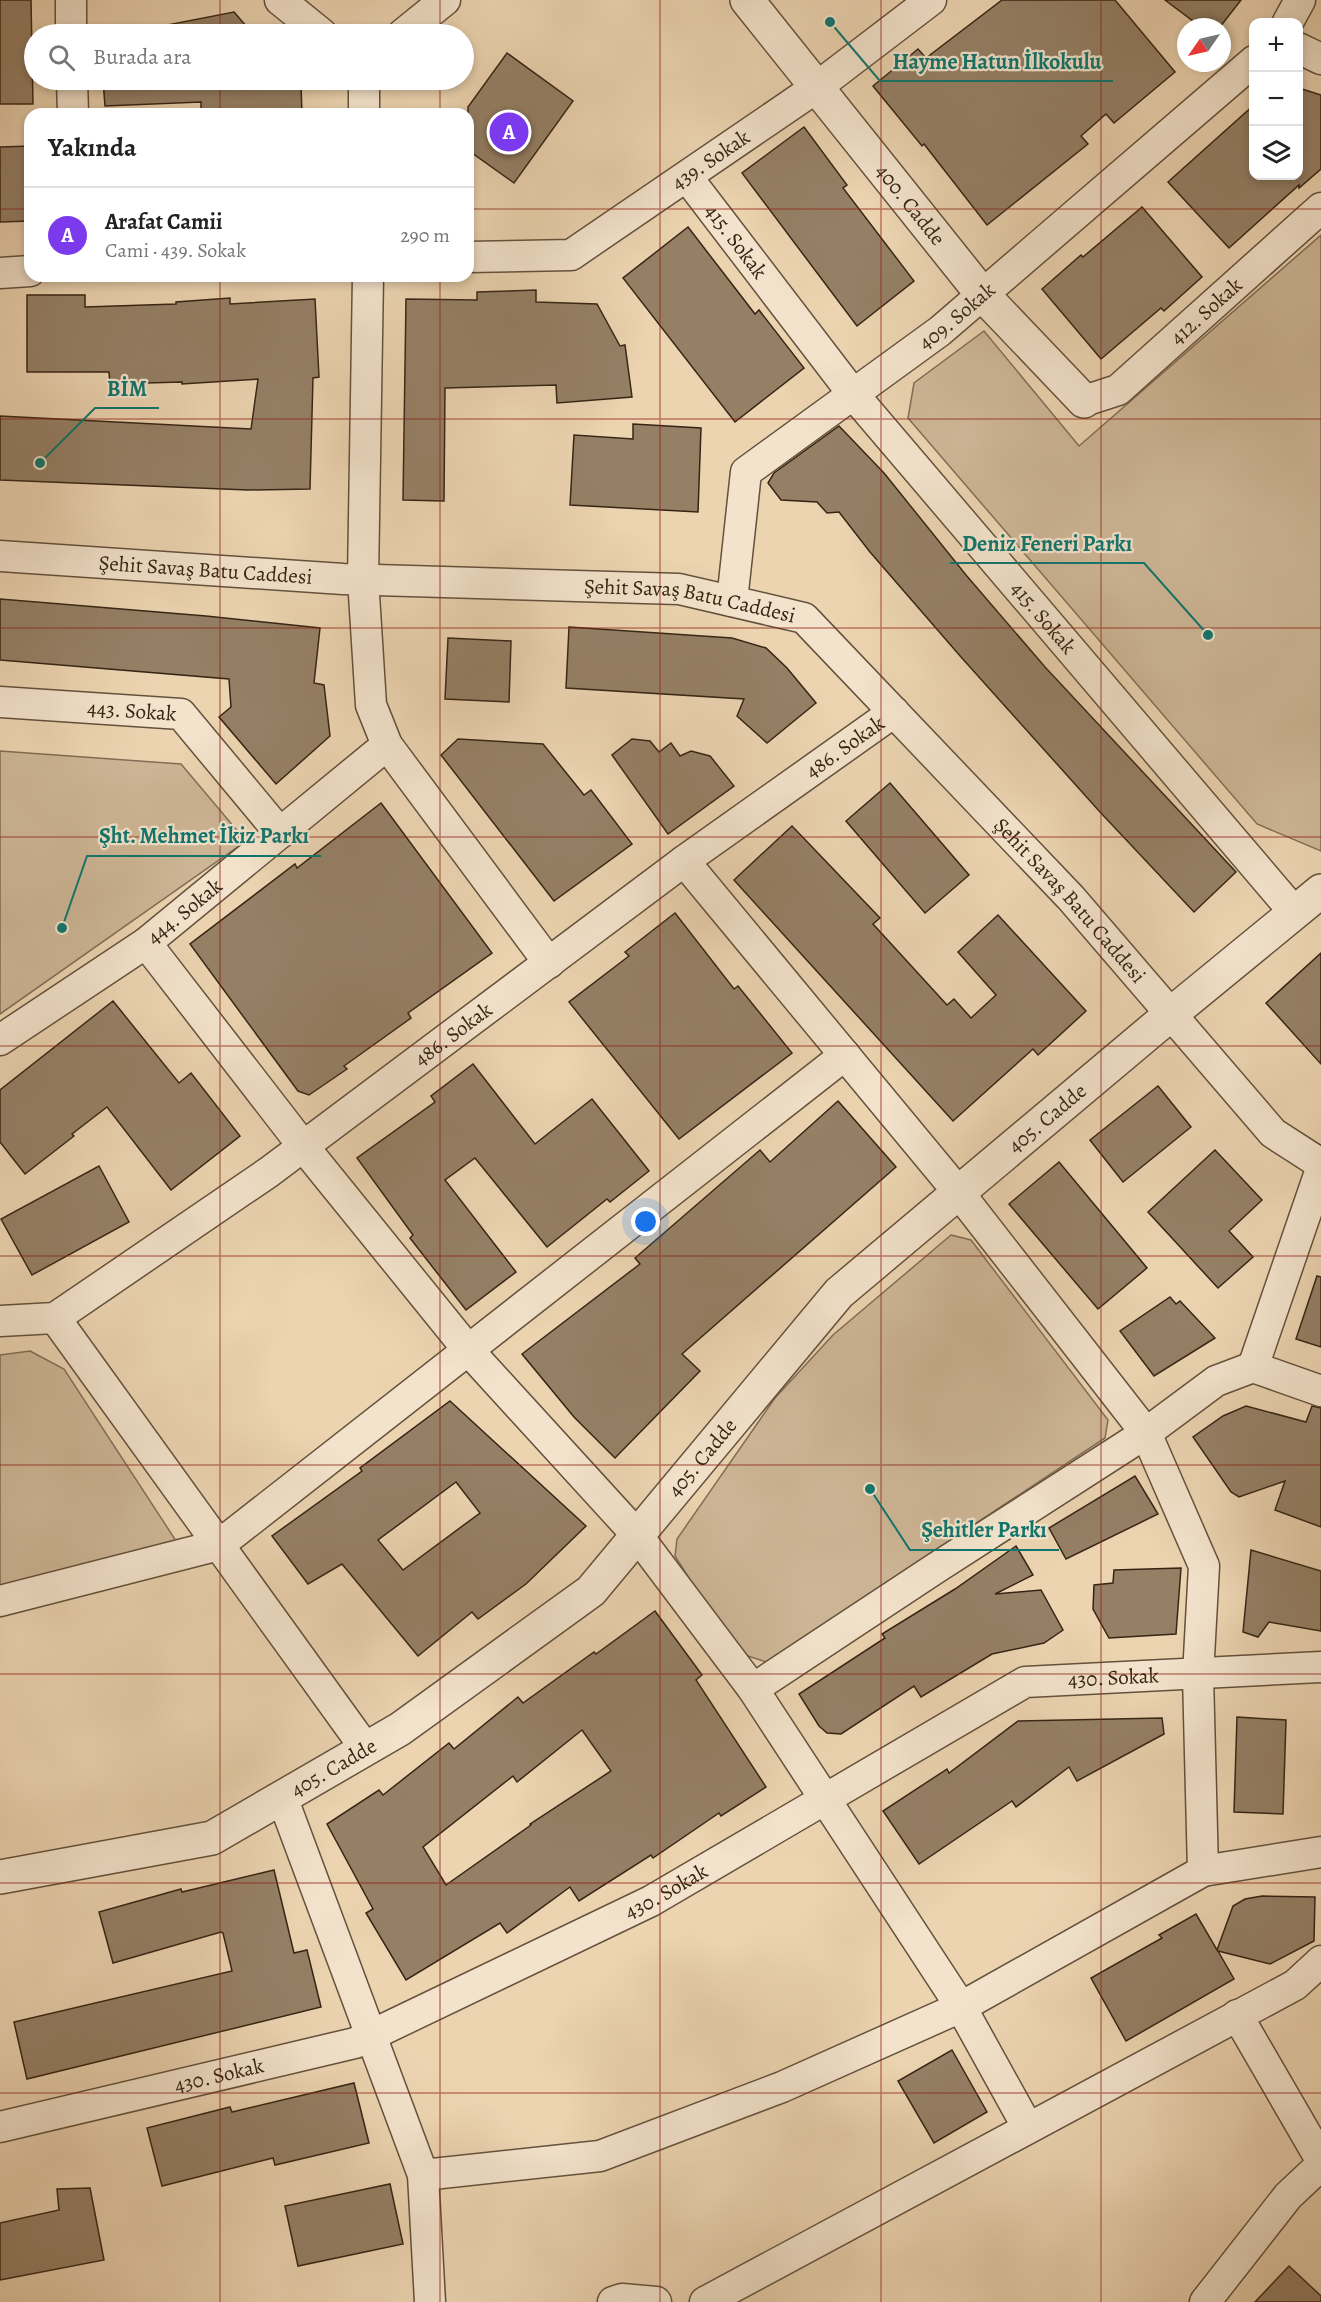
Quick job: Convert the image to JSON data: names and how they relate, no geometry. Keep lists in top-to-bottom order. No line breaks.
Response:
{"streets":{"street":["439. Sokak","400. Cadde","415. Sokak","412. Sokak","409. Sokak","Şehit Savaş Batu Caddesi","443. Sokak","486. Sokak","444. Sokak","405. Cadde","430. Sokak"]},"crossings":[["439. Sokak","400. Cadde"],["439. Sokak","415. Sokak"],["400. Cadde","412. Sokak"],["400. Cadde","409. Sokak"],["415. Sokak","409. Sokak"],["415. Sokak","405. Cadde"],["409. Sokak","Şehit Savaş Batu Caddesi"],["Şehit Savaş Batu Caddesi","486. Sokak"],["Şehit Savaş Batu Caddesi","405. Cadde"],["443. Sokak","444. Sokak"]],"places":["Hayme Hatun İlkokulu","BİM","Deniz Feneri Parkı","Şht. Mehmet İkiz Parkı","Şehitler Parkı"],"north":"bottom left","page":{"map_buttons":["+","−"],"search":"Burada ara","heading":"Yakında","pins":"A","list":[{"mark":"A","name":"Arafat Camii","note":"Cami · 439. Sokak","value":"290 m"}]}}
